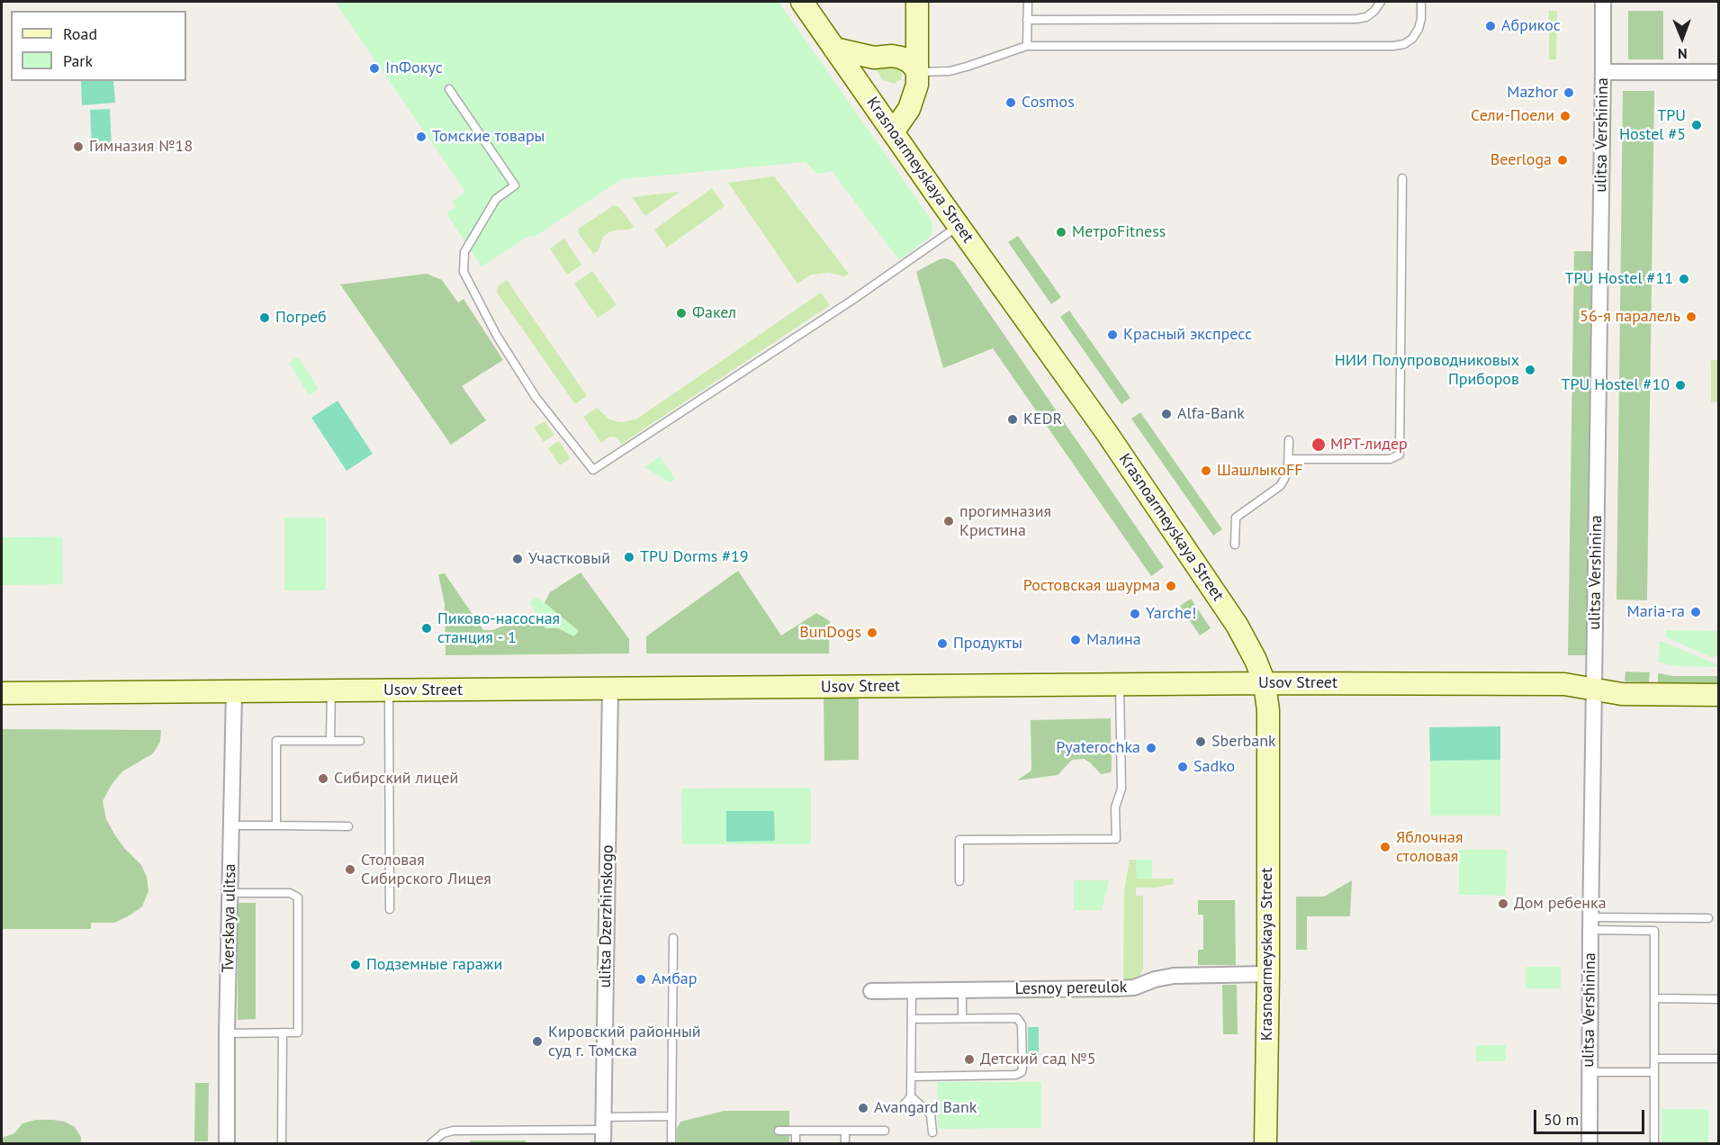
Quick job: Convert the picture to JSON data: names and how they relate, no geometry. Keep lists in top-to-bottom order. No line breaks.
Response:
{"streets":{"main road":["Krasnoarmeyskaya Street","Usov Street"],"street":["ulitsa Vershinina","ulitsa Dzerzhinskogo","Tverskaya ulitsa","Lesnoy pereulok"]},"crossings":[["ulitsa Vershinina","Usov Street"],["Krasnoarmeyskaya Street","Usov Street"],["Krasnoarmeyskaya Street","Lesnoy pereulok"],["Usov Street","ulitsa Dzerzhinskogo"],["Usov Street","Tverskaya ulitsa"]],"places":["Абрикос","InФокус","Mazhor","Cosmos","Сели-Поели","TPU Hostel #5","Томские товары","Гимназия №18","Beerloga","МетроFitness","TPU Hostel #11","Факел","56-я паралель","Погреб","Красный экспресс","НИИ Полупроводниковых Приборов","TPU Hostel #10","Alfa-Bank","KEDR","МРТ-лидер","ШашлыкоFF","прогимназия Кристина","TPU Dorms #19","Участковый","Ростовская шаурма","Maria-ra","Yarche!","Пиково-насосная станция - 1","BunDogs","Малина","Продукты","Sberbank","Pyaterochka","Sadko","Сибирский лицей","Яблочная столовая","Столовая Сибирского Лицея","Дом ребенка","Подземные гаражи","Амбар","Кировский районный суд г. Томска","Детский сад №5","Avangard Bank"],"legend":["Road","Park"],"scale_bar":"50 m","north":"bottom"}
